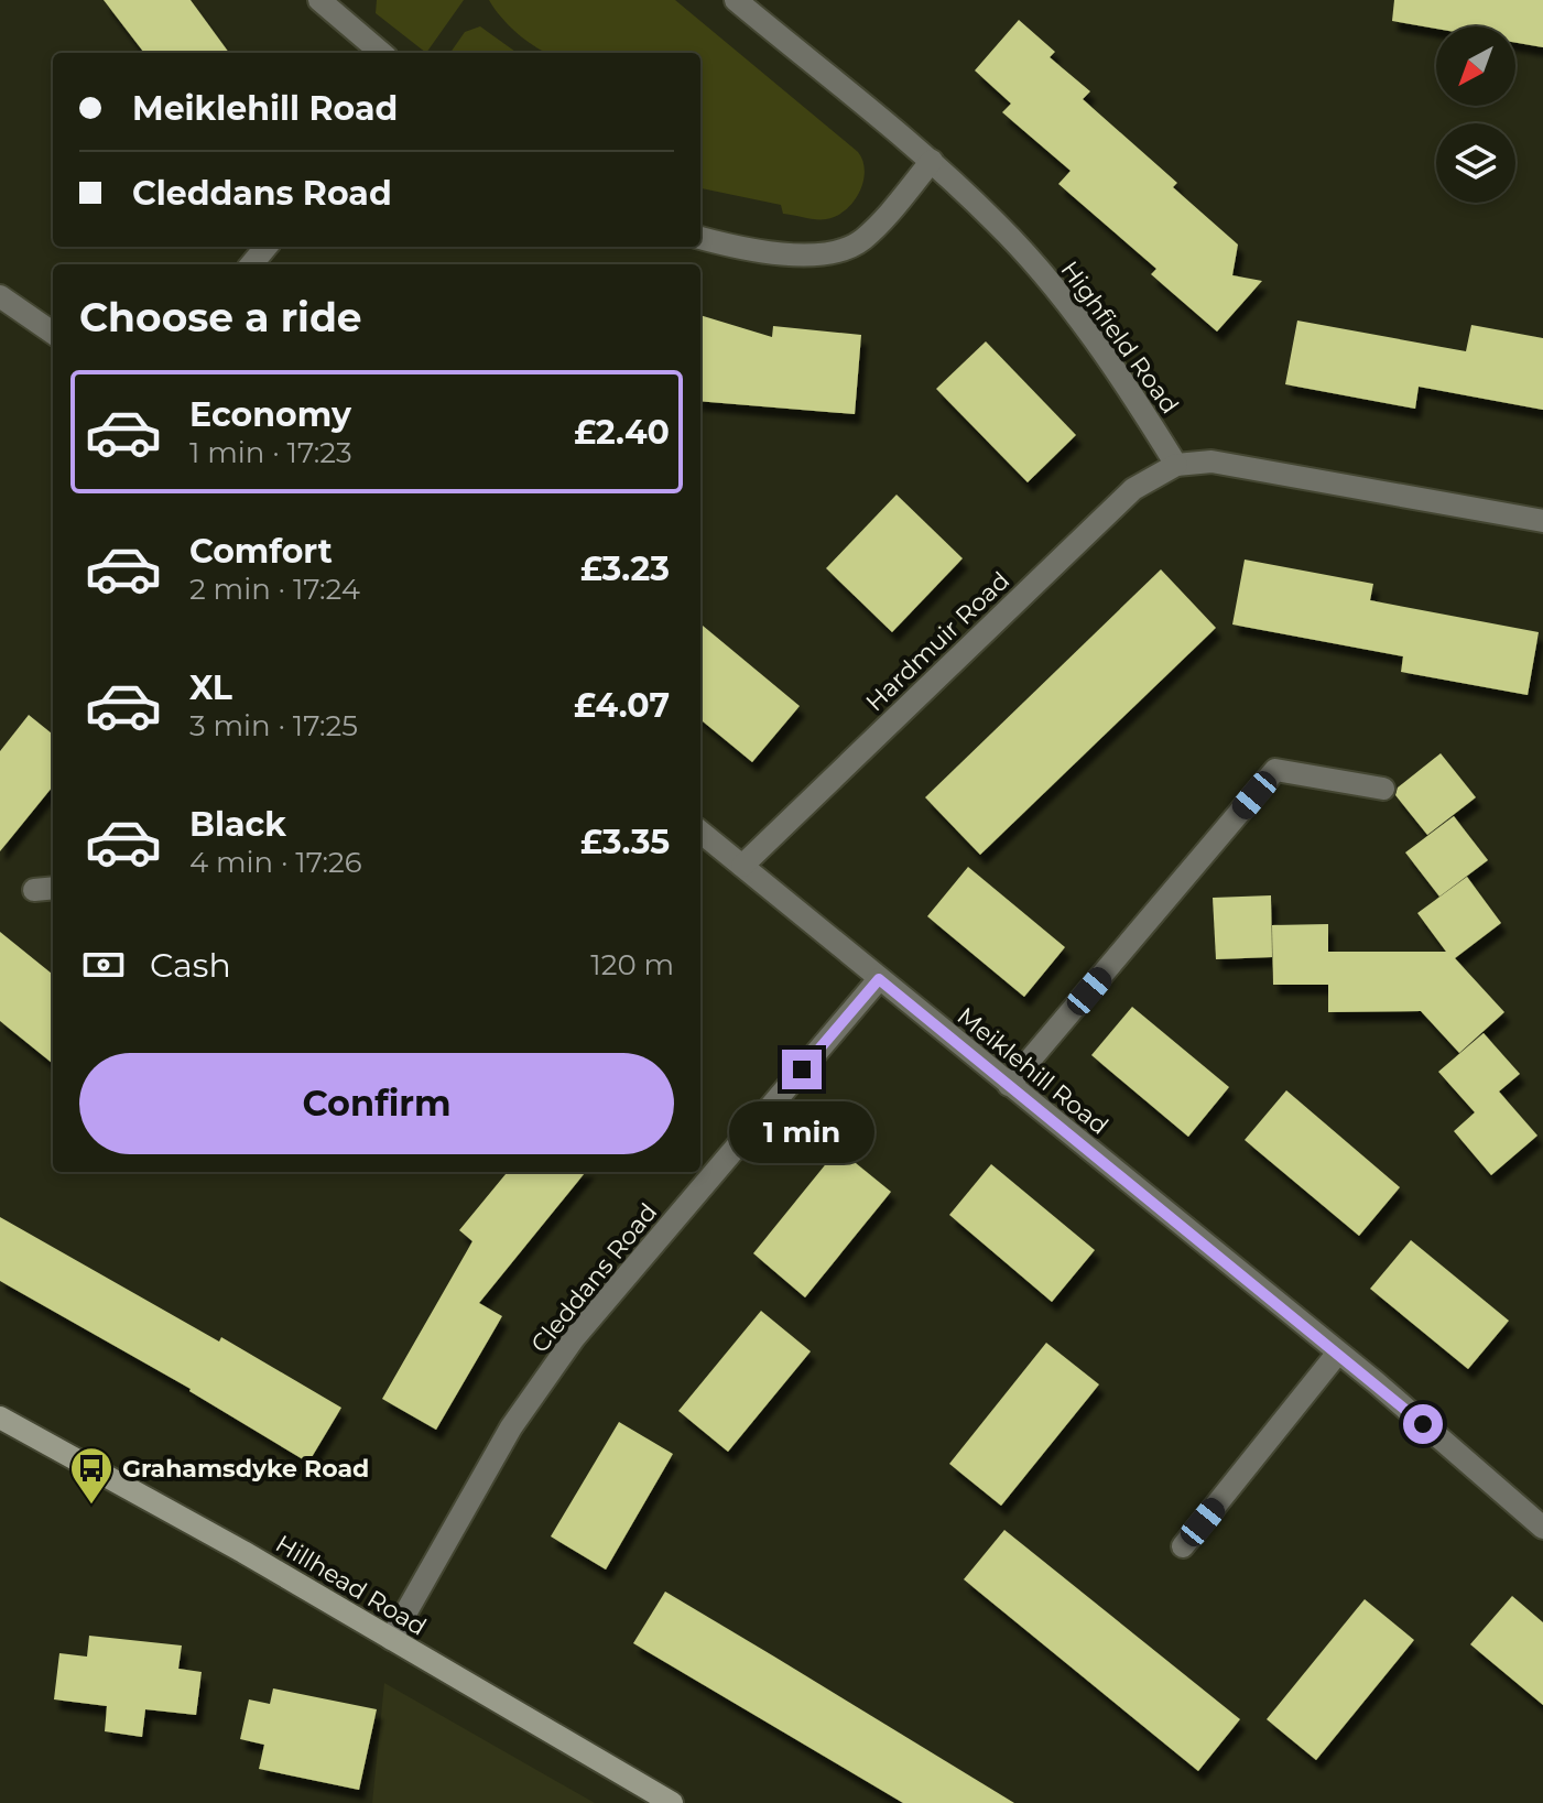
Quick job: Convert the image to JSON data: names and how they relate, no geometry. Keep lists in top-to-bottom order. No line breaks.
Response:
{"streets":{"street":["Highfield Road","Hardmuir Road","Meiklehill Road","Cleddans Road","Hillhead Road"]},"crossings":[["Highfield Road","Hardmuir Road"],["Hardmuir Road","Meiklehill Road"],["Meiklehill Road","Cleddans Road"],["Cleddans Road","Hillhead Road"]],"places":{"bus stop":["Grahamsdyke Road"]},"north":"bottom left","page":{"banner":["Meiklehill Road","Cleddans Road"],"heading":"Choose a ride","list":[{"name":"Economy","note":"1 min · 17:23","value":"£2.40"},{"name":"Comfort","note":"2 min · 17:24","value":"£3.23"},{"name":"XL","note":"3 min · 17:25","value":"£4.07"},{"name":"Black","note":"4 min · 17:26","value":"£3.35"}],"pay":["Cash","120 m"],"buttons":"Confirm","bubble":"1 min"}}
